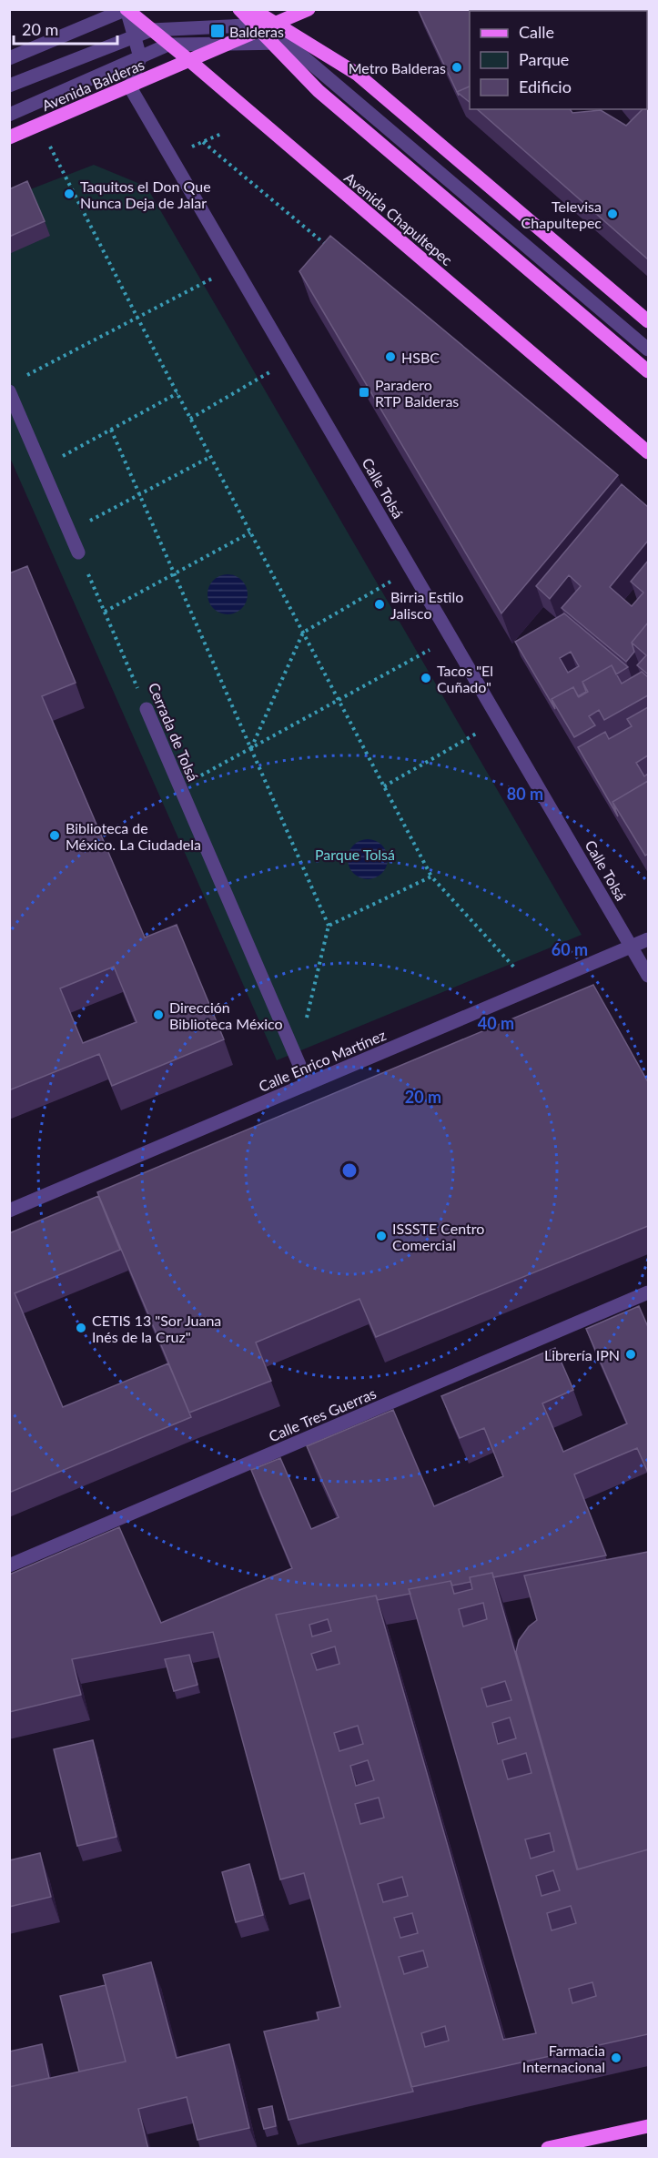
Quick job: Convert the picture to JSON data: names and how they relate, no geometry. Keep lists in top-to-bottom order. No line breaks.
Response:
{"streets":{"main road":["Avenida Balderas","Avenida Chapultepec"],"street":["Calle Tolsá","Cerrada de Tolsá","Calle Enrico Martínez","Calle Tres Guerras"]},"crossings":[["Avenida Balderas","Avenida Chapultepec"],["Avenida Balderas","Calle Tolsá"],["Calle Tolsá","Calle Enrico Martínez"],["Cerrada de Tolsá","Calle Enrico Martínez"]],"parks":["Parque Tolsá"],"places":{"transit":["Balderas","Paradero RTP Balderas"],"other":["Metro Balderas","Taquitos el Don Que Nunca Deja de Jalar","Televisa Chapultepec","HSBC","Birria Estilo Jalisco","Tacos \"El Cuñado\"","Biblioteca de México. La Ciudadela","Dirección Biblioteca México","ISSSTE Centro Comercial","CETIS 13 \"Sor Juana Inés de la Cruz\"","Librería IPN","Farmacia Internacional"]},"legend":["Calle","Parque","Edificio"],"scale_bar":"20 m","rings":["80 m","60 m","40 m","20 m"]}
